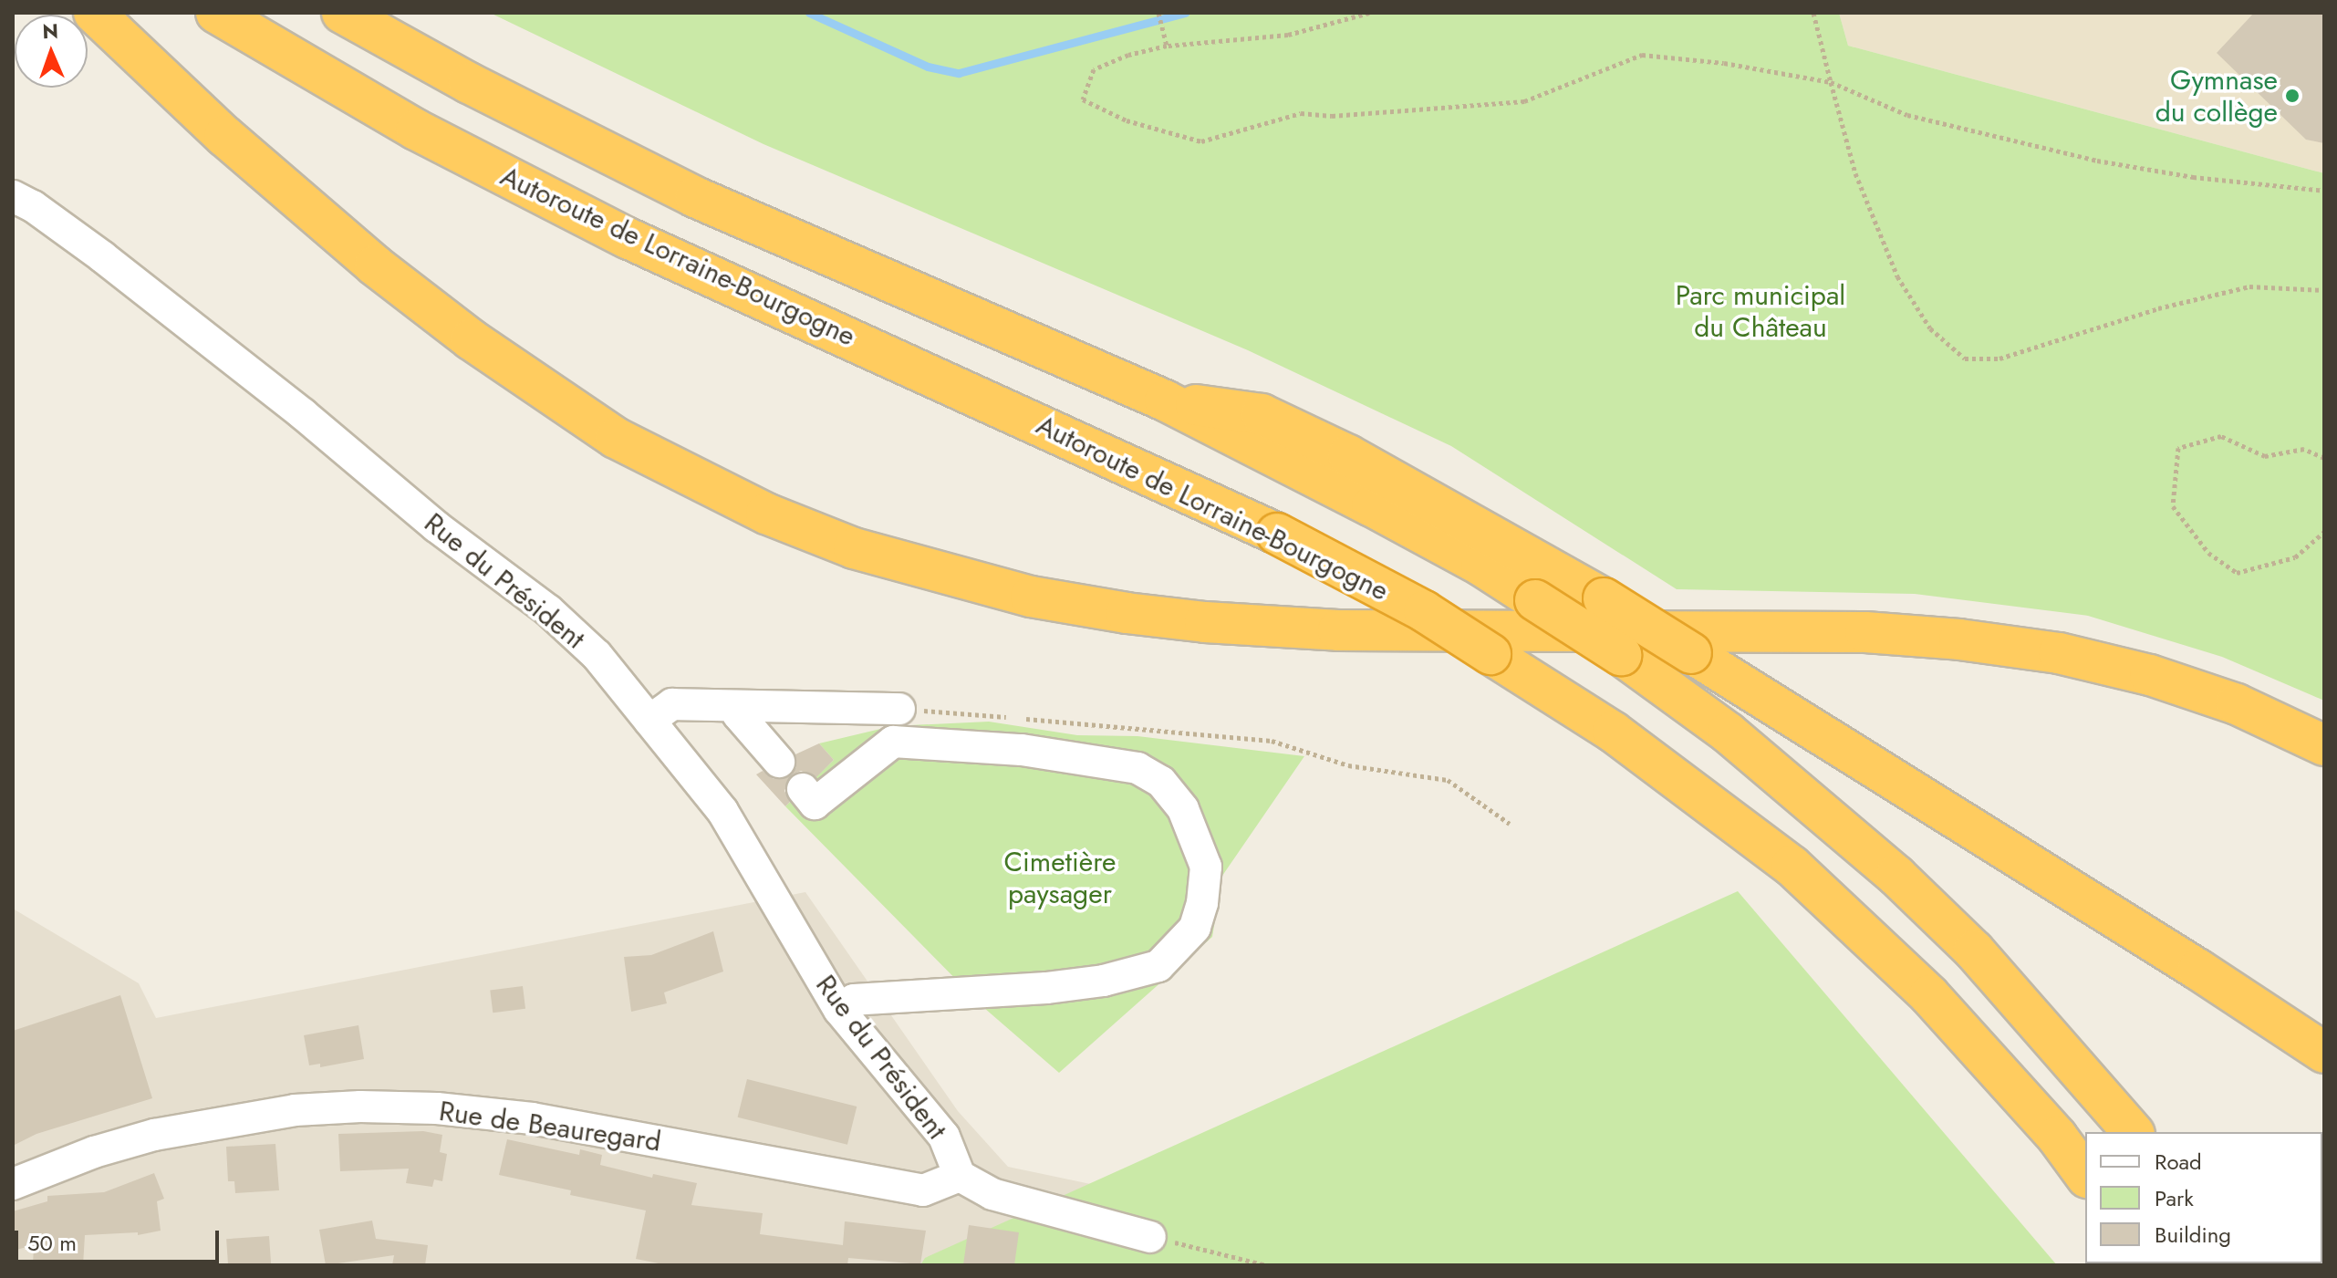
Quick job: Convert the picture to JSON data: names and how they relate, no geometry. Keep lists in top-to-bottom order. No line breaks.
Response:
{"streets":{"highway":["Autoroute de Lorraine-Bourgogne"],"street":["Rue du Président","Rue de Beauregard"]},"crossings":[["Rue du Président","Rue de Beauregard"]],"parks":["Parc municipal du Château","Cimetière paysager"],"places":["Gymnase du collège"],"legend":["Road","Park","Building"],"scale_bar":"50 m","north":"top"}
